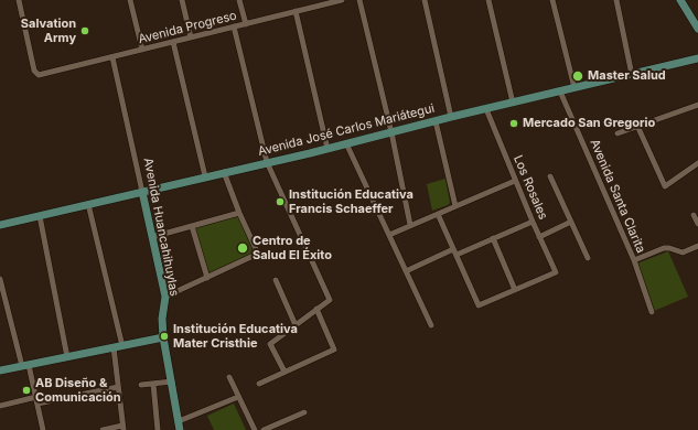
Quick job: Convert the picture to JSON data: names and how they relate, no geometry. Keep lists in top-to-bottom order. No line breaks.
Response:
{"streets":{"street":["Avenida Progreso","Avenida José Carlos Mariátegui","Los Rosales","Avenida Santa Clarita","Avenida Huancahihuylas"]},"crossings":[["Avenida Progreso","Avenida Huancahihuylas"],["Avenida José Carlos Mariátegui","Los Rosales"],["Avenida José Carlos Mariátegui","Avenida Santa Clarita"],["Avenida José Carlos Mariátegui","Avenida Huancahihuylas"]],"places":["Salvation Army","Master Salud","Mercado San Gregorio","Institución Educativa Francis Schaeffer","Centro de Salud El Éxito","Institución Educativa Mater Cristhie","AB Diseño & Comunicación"]}
